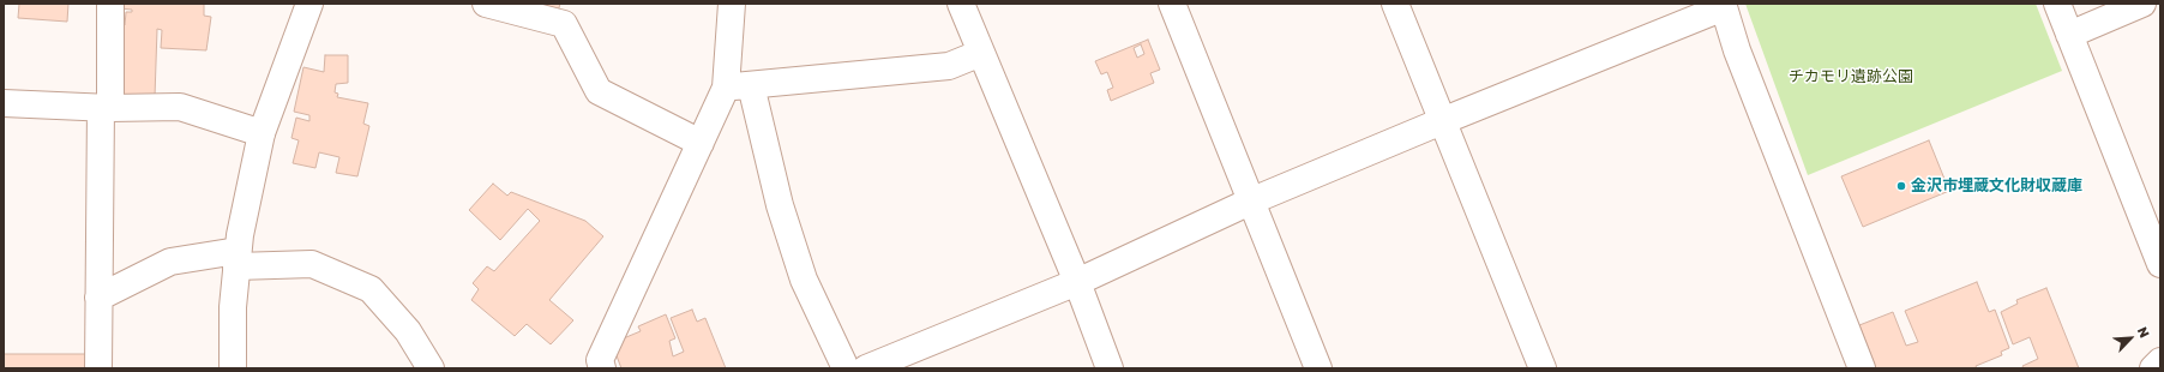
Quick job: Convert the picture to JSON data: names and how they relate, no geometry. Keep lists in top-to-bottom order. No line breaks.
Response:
{"parks":["チカモリ遺跡公園"],"places":["金沢市埋蔵文化財収蔵庫"],"north":"top right"}
